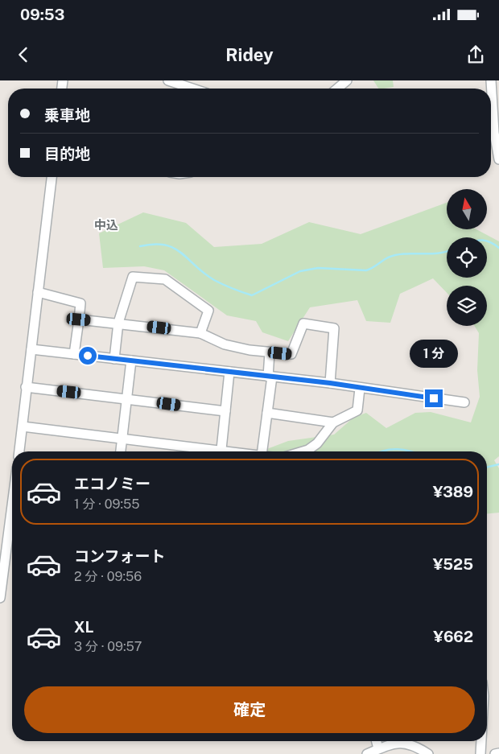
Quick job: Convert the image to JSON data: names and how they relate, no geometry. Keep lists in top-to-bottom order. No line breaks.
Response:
{"districts":["中込"],"north":"top","page":{"status":"09:53","header":"Ridey","banner":["乗車地","目的地"],"bubble":"1 分","list":[{"name":"エコノミー","note":"1 分 · 09:55","value":"¥389"},{"name":"コンフォート","note":"2 分 · 09:56","value":"¥525"},{"name":"XL","note":"3 分 · 09:57","value":"¥662"}],"buttons":"確定"}}
